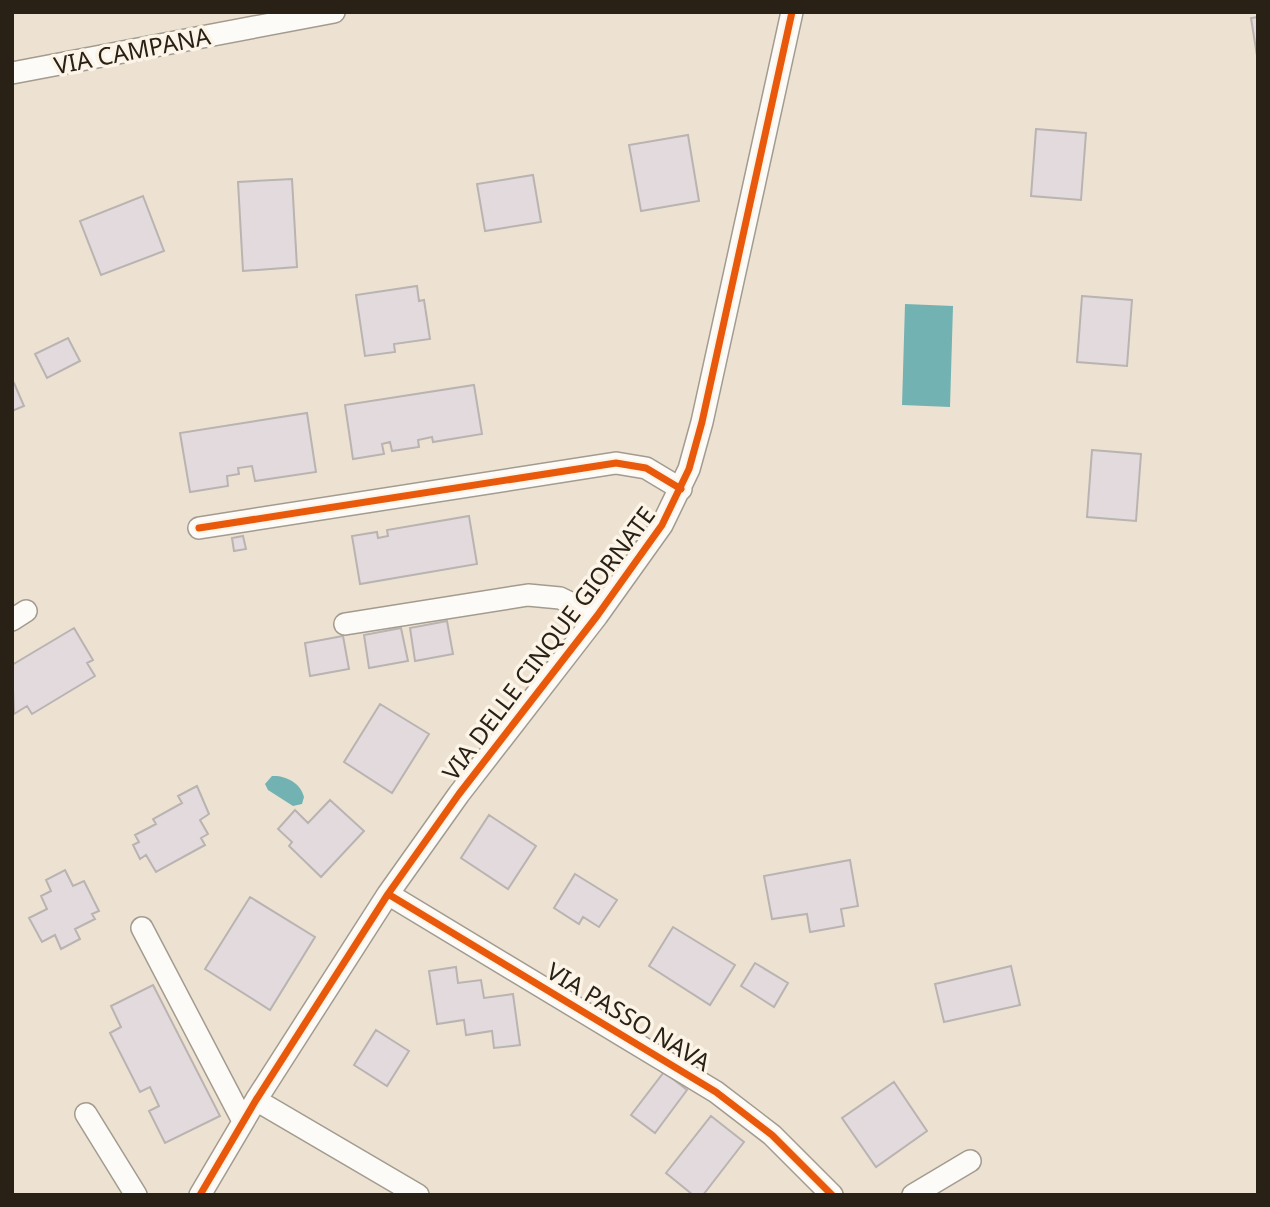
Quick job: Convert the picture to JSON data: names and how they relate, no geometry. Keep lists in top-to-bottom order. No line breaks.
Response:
{"streets":{"street":["VIA CAMPANA","VIA DELLE CINQUE GIORNATE","VIA PASSO NAVA"]},"crossings":[["VIA DELLE CINQUE GIORNATE","VIA PASSO NAVA"]]}
